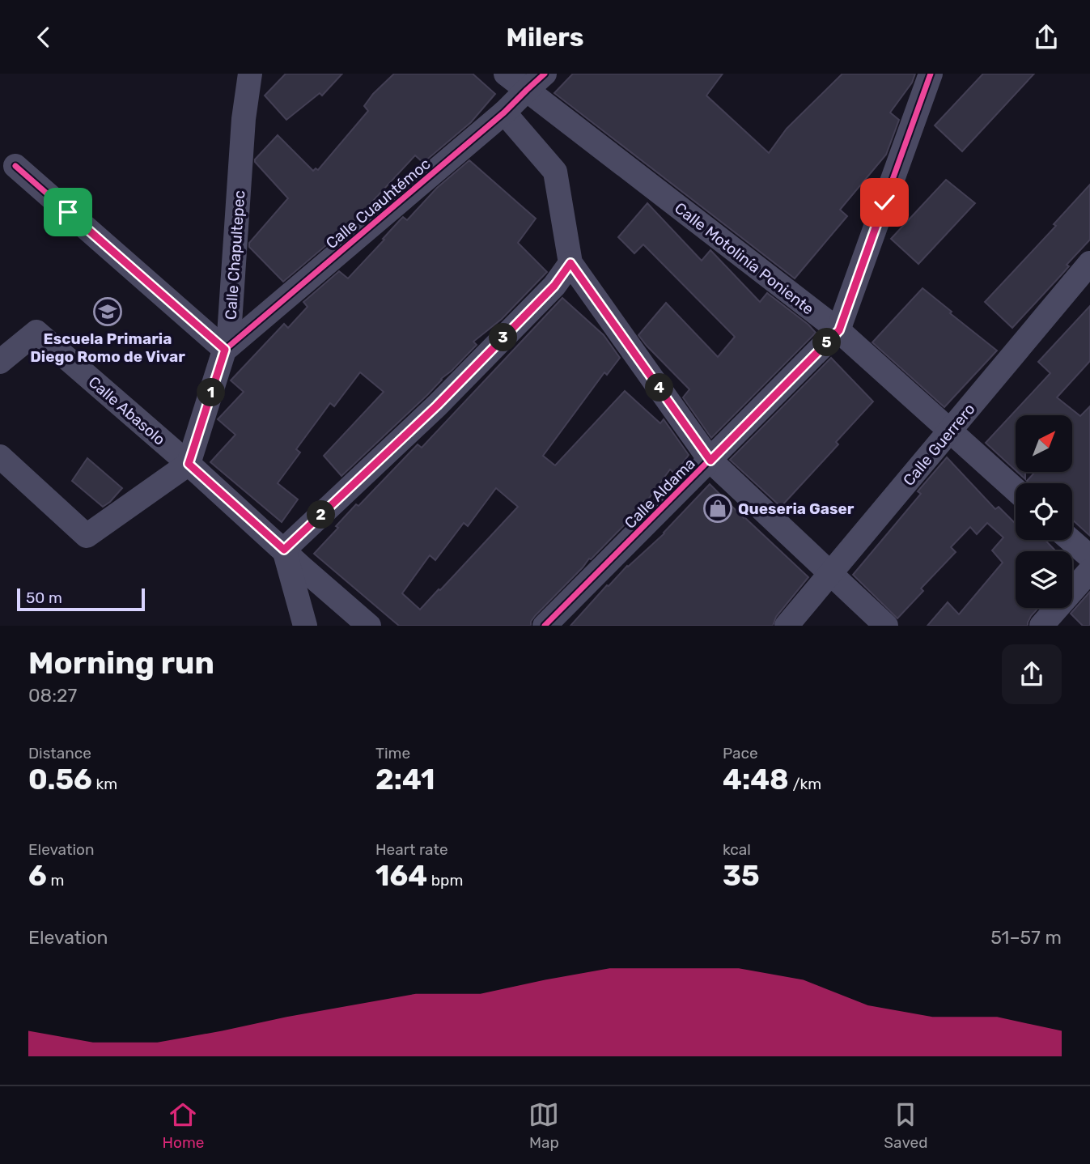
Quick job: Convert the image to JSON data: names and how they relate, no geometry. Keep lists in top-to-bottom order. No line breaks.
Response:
{"streets":{"street":["Calle Cuauhtémoc","Calle Chapultepec","Calle Motolinía Poniente","Calle Abasolo","Calle Guerrero","Calle Aldama"]},"crossings":[["Calle Cuauhtémoc","Calle Chapultepec"],["Calle Cuauhtémoc","Calle Motolinía Poniente"],["Calle Chapultepec","Calle Abasolo"],["Calle Motolinía Poniente","Calle Guerrero"],["Calle Motolinía Poniente","Calle Aldama"]],"places":{"school or university":["Escuela Primaria Diego Romo de Vivar"],"shop":["Queseria Gaser"]},"scale_bar":"50 m","north":"top right","page":{"header":"Milers","pins":["3","5","4","1","2"],"scale":"50 m","heading":["Morning run","08:27"],"stats":[["Distance","0.56 km"],["Time","2:41"],["Pace","4:48 /km"],["Elevation","6 m"],["Heart rate","164 bpm"],["kcal","35"]],"chart":["Elevation","51–57 m"],"tabs":["Home","Map","Saved"]}}
